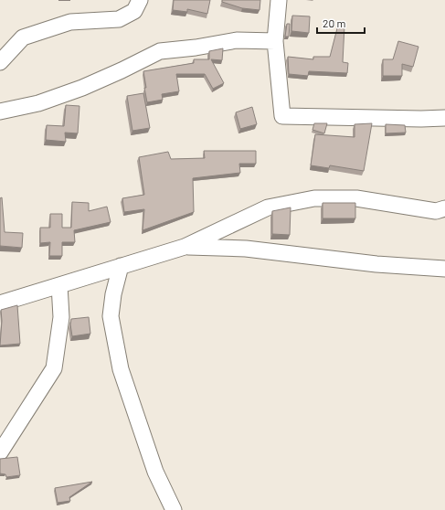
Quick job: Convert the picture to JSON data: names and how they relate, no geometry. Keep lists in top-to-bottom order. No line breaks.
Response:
{"scale_bar":"20 m"}
